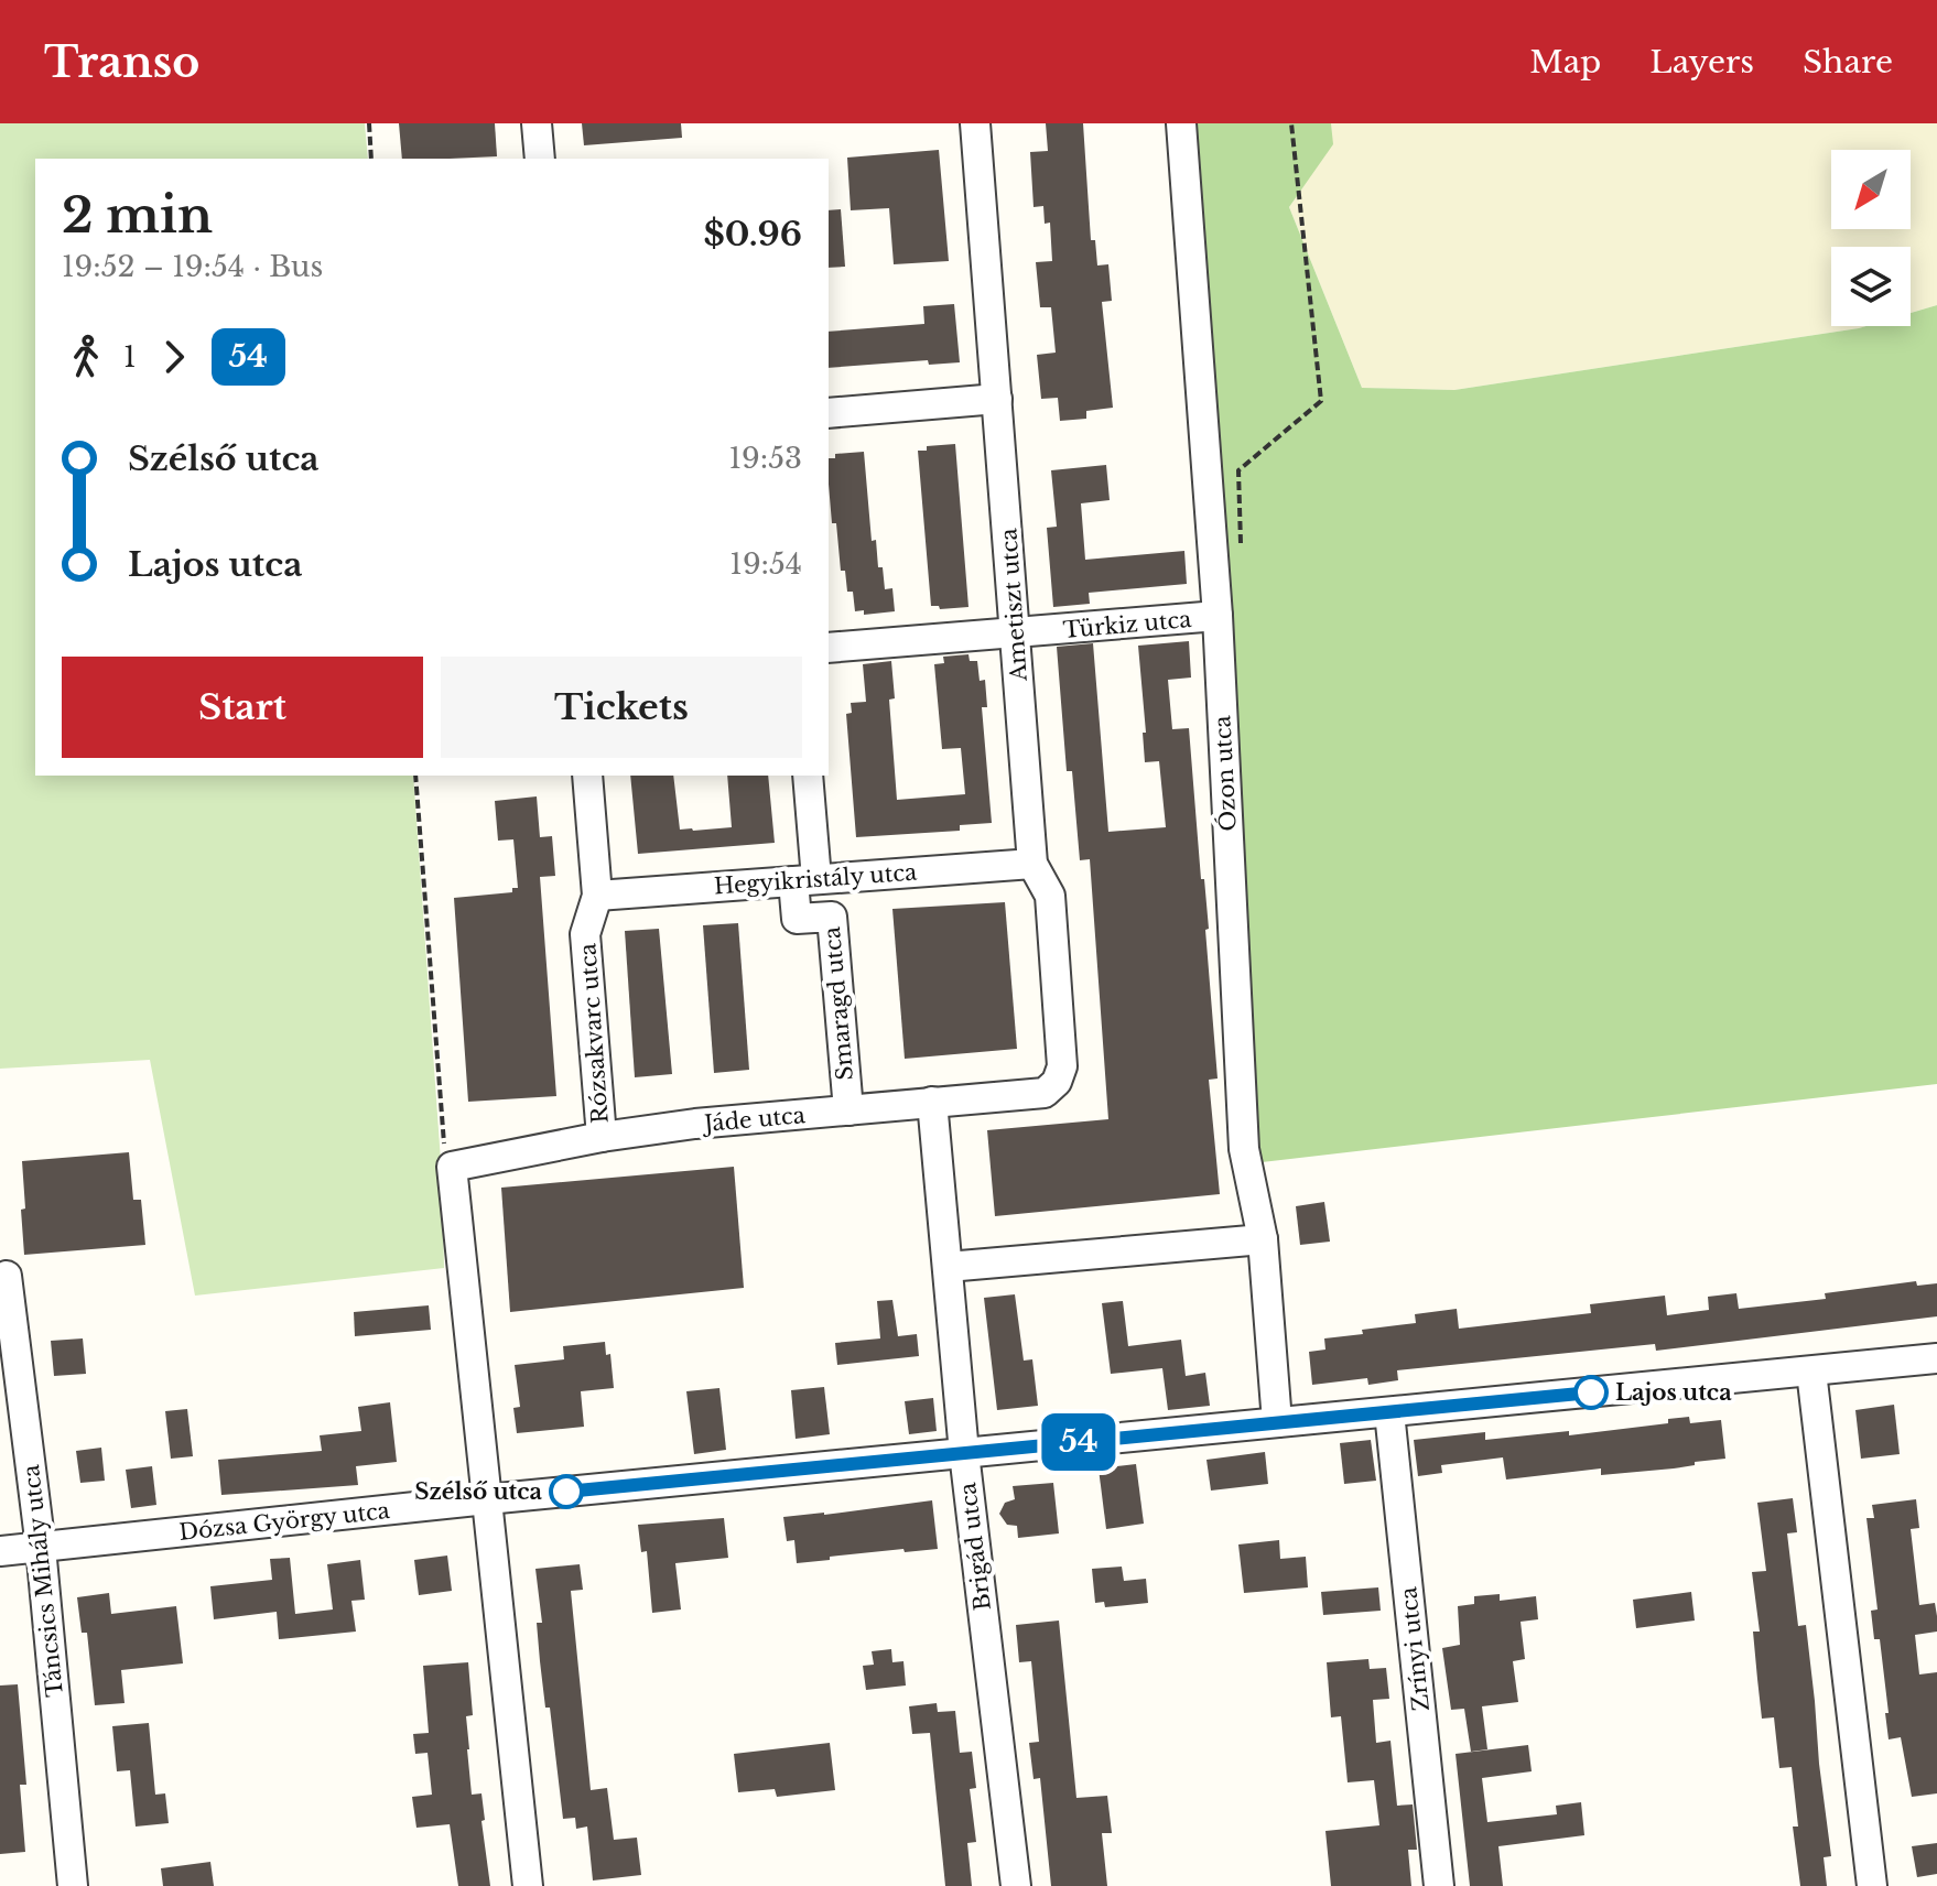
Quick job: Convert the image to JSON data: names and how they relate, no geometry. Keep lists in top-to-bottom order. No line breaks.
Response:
{"streets":{"street":["Ametiszt utca","Türkiz utca","Ózon utca","Hegyikristály utca","Smaragd utca","Rózsakvarc utca","Jáde utca","Dózsa György utca","Brigád utca","Táncsics Mihály utca","Zrínyi utca"]},"crossings":[["Ametiszt utca","Türkiz utca"],["Ametiszt utca","Hegyikristály utca"],["Ametiszt utca","Jáde utca"],["Türkiz utca","Ózon utca"],["Ózon utca","Dózsa György utca"],["Hegyikristály utca","Smaragd utca"],["Hegyikristály utca","Rózsakvarc utca"],["Smaragd utca","Jáde utca"],["Rózsakvarc utca","Jáde utca"],["Jáde utca","Brigád utca"],["Dózsa György utca","Brigád utca"],["Dózsa György utca","Táncsics Mihály utca"],["Dózsa György utca","Zrínyi utca"]],"places":["Lajos utca","Szélső utca"],"lines":["bus line 54"],"north":"bottom left","page":{"header":"Transo","nav":["Map","Layers","Share"],"on_map":"54","heading":["2 min","19:52 – 19:54 · Bus","$0.96"],"legs":["1","54"],"list":[{"name":"Szélső utca","value":"19:53"},{"name":"Lajos utca","value":"19:54"}],"buttons":["Start","Tickets"]}}
